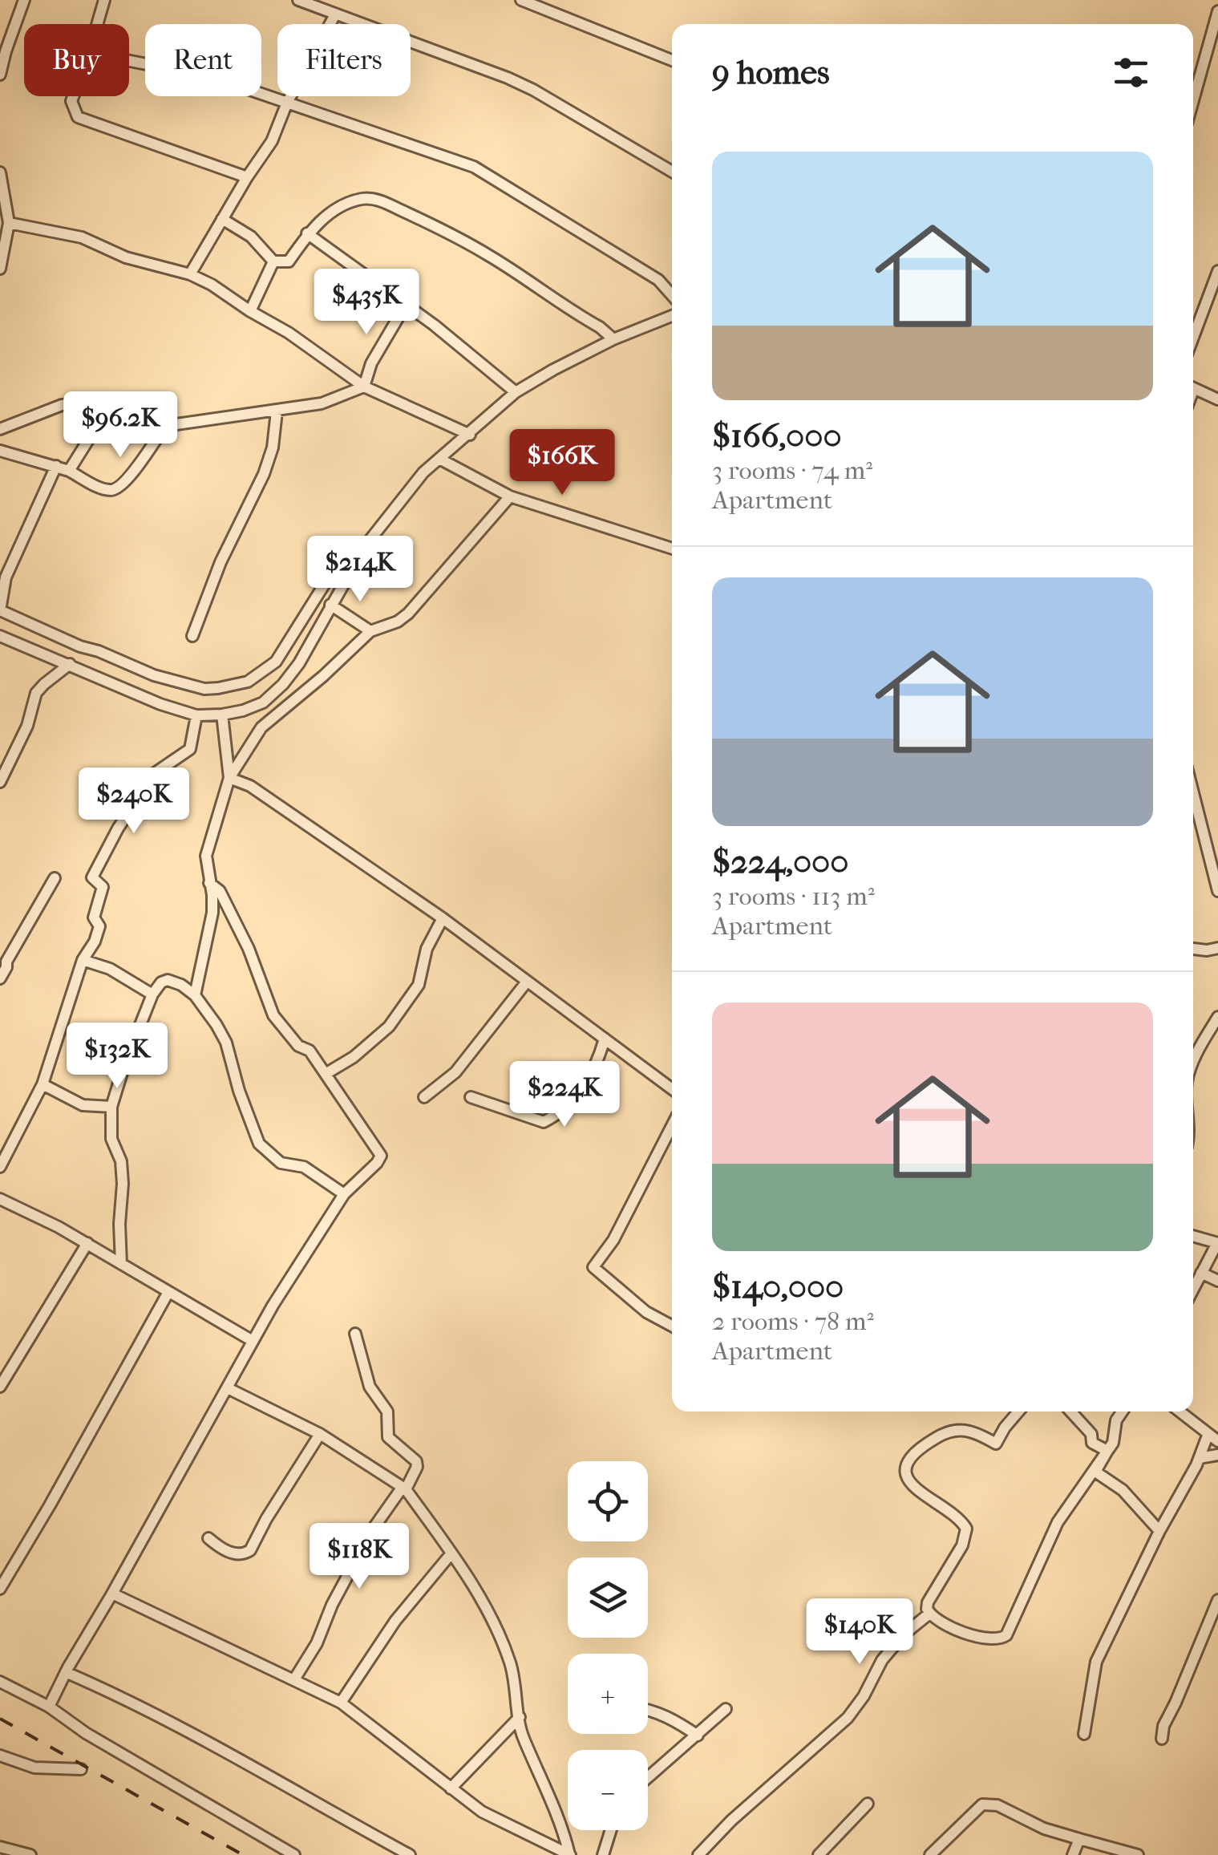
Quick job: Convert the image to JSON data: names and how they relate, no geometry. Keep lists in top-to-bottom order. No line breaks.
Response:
{"page":{"chip":["Buy","Rent","Filters"],"heading":"9 homes","list":[{"name":"$166,000","note":"3 rooms · 74 m² · Apartment"},{"name":"$224,000","note":"3 rooms · 113 m² · Apartment"},{"name":"$140,000","note":"2 rooms · 78 m² · Apartment"}],"price":["$435K","$96.2K","$166K","$214K","$240K","$132K","$224K","$118K","$140K"],"map_buttons":["+","−"]}}
